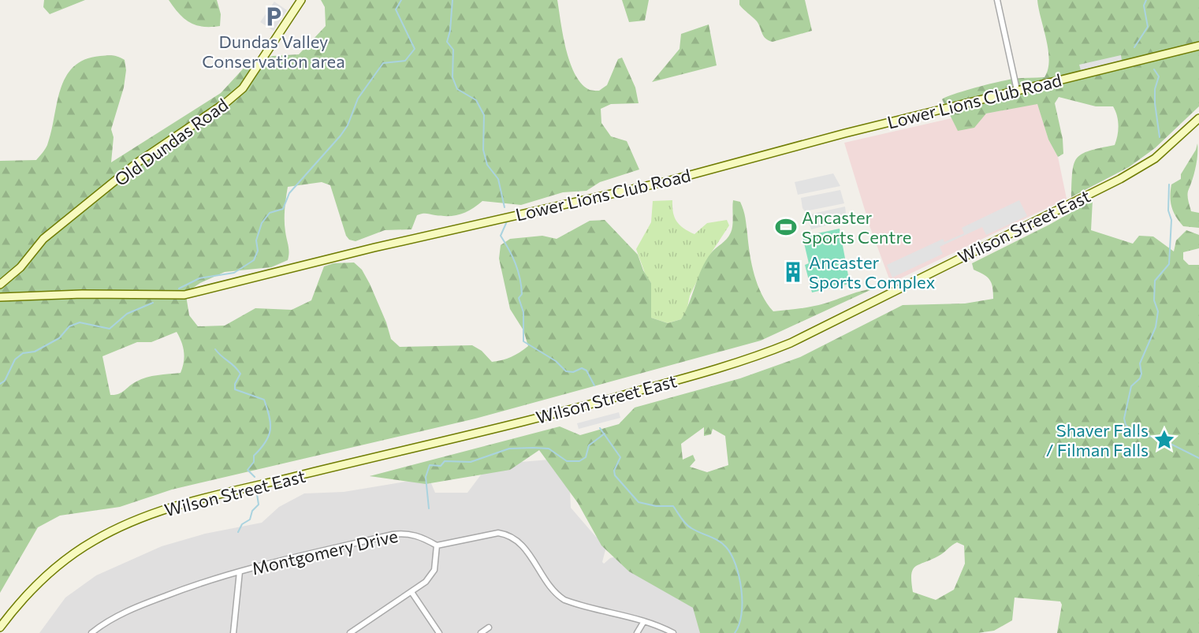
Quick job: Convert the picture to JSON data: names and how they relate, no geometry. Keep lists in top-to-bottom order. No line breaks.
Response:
{"streets":{"street":["Lower Lions Club Road","Old Dundas Road","Wilson Street East","Montgomery Drive"]},"places":{"parking":["Dundas Valley Conservation area"],"sports":["Ancaster Sports Centre"],"building":["Ancaster Sports Complex"],"place":["Shaver Falls / Filman Falls"]}}
